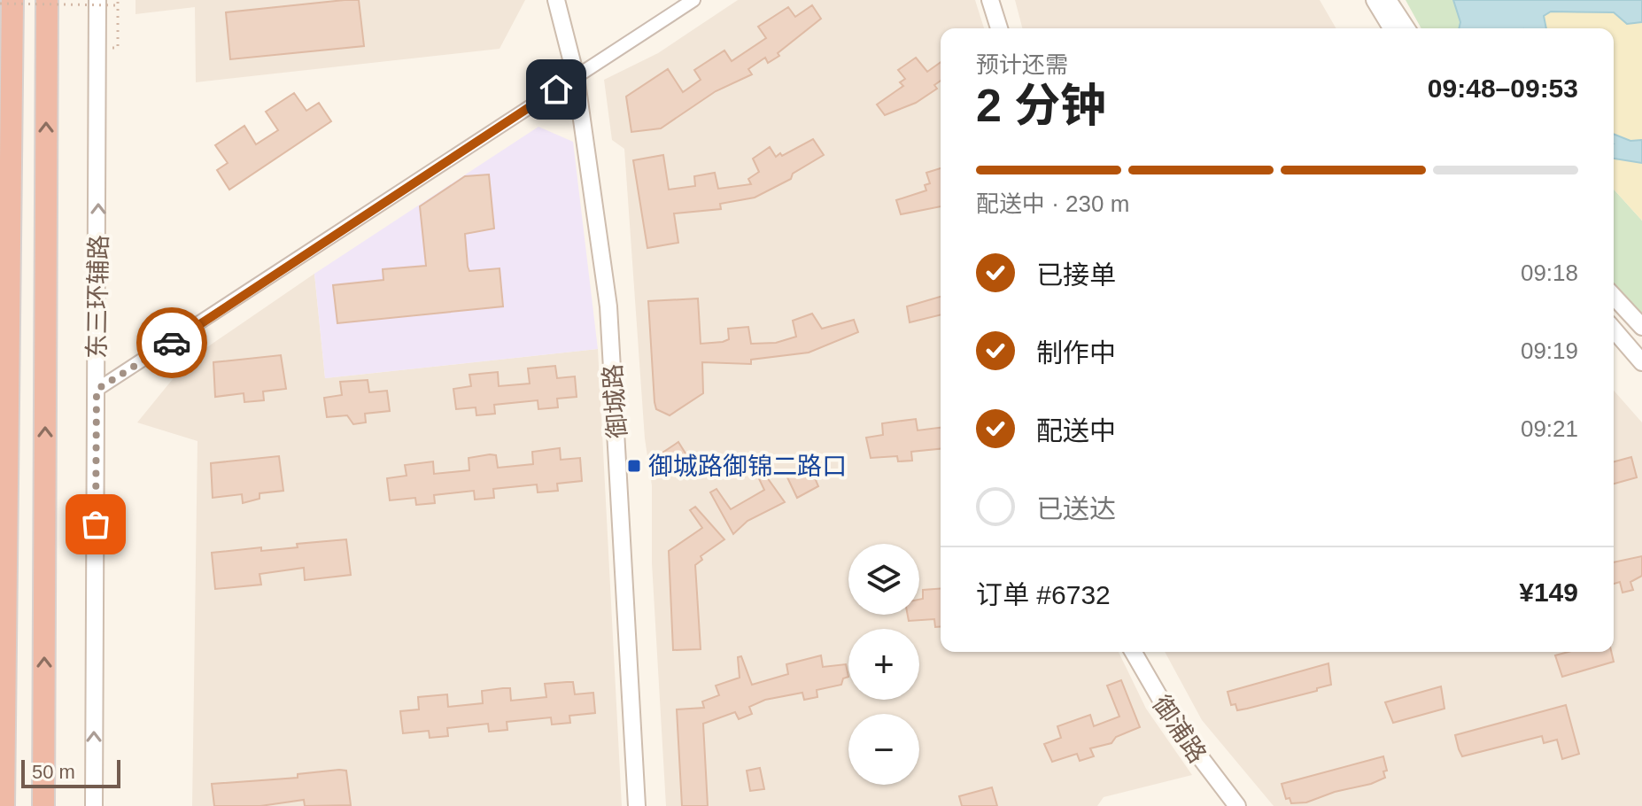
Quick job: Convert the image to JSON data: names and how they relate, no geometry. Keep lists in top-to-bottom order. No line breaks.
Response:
{"streets":{"street":["东三环辅路","御城路","御浦路"]},"one_way":["东三环辅路"],"places":{"transit":["御城路御锦二路口"]},"scale_bar":"50 m","page":{"heading":["2 分钟","预计还需","09:48–09:53"],"panel":["订单 #6732","¥149"],"bar":"配送中 · 230 m","list":[["已接单","09:18"],["制作中","09:19"],["配送中","09:21"],"已送达"],"map_buttons":["+","−"],"scale":"50 m"}}
